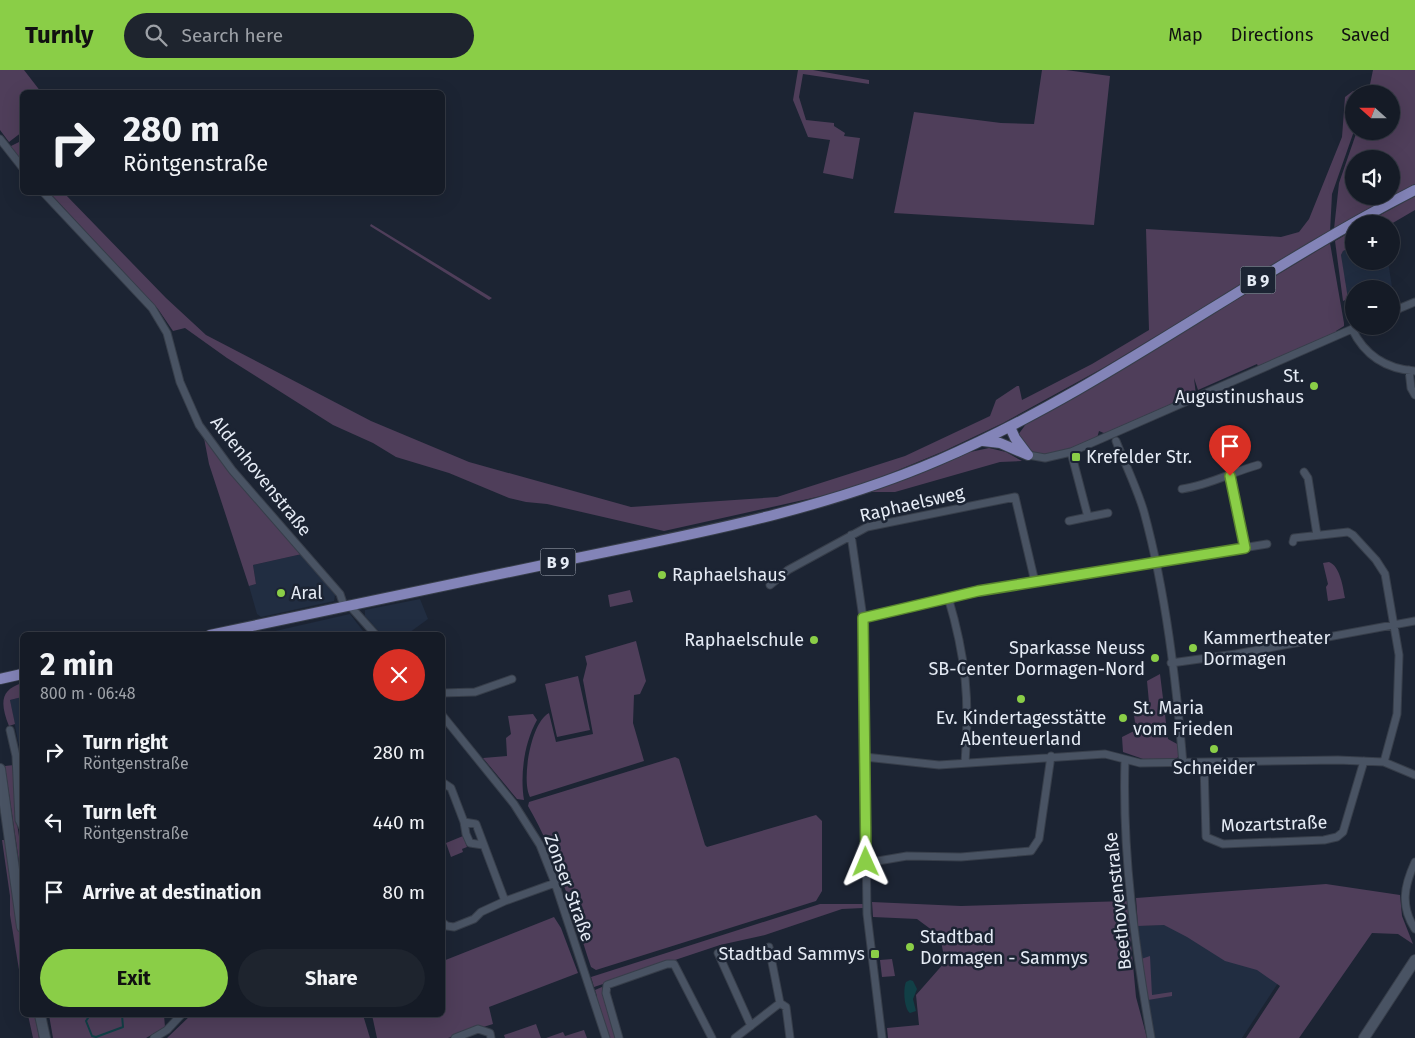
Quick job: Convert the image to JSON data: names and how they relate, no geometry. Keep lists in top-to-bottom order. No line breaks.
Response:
{"streets":{"main road":["B 9"],"street":["Aldenhovenstraße","Raphaelsweg","Mozartstraße","Zonser Straße","Beethovenstraße"]},"crossings":[["B 9","Aldenhovenstraße"]],"places":{"other":["St. Augustinushaus","Raphaelshaus","Aral","Raphaelschule","Kammertheater Dormagen","Sparkasse Neuss SB-Center Dormagen-Nord","Ev. Kindertagesstätte Abenteuerland","St. Maria vom Frieden","Schneider","Stadtbad Dormagen - Sammys"],"transit":["Krefelder Str.","Stadtbad Sammys"]},"north":"left","page":{"header":"Turnly","search":"Search here","nav":["Map","Directions","Saved"],"map_buttons":["+","−"],"turn":["280 m","Röntgenstraße"],"heading":["2 min","800 m · 06:48"],"list":[{"name":"Turn right","note":"Röntgenstraße","value":"280 m"},{"name":"Turn left","note":"Röntgenstraße","value":"440 m"},{"name":"Arrive at destination","value":"80 m"}],"buttons":["Exit","Share"]}}
